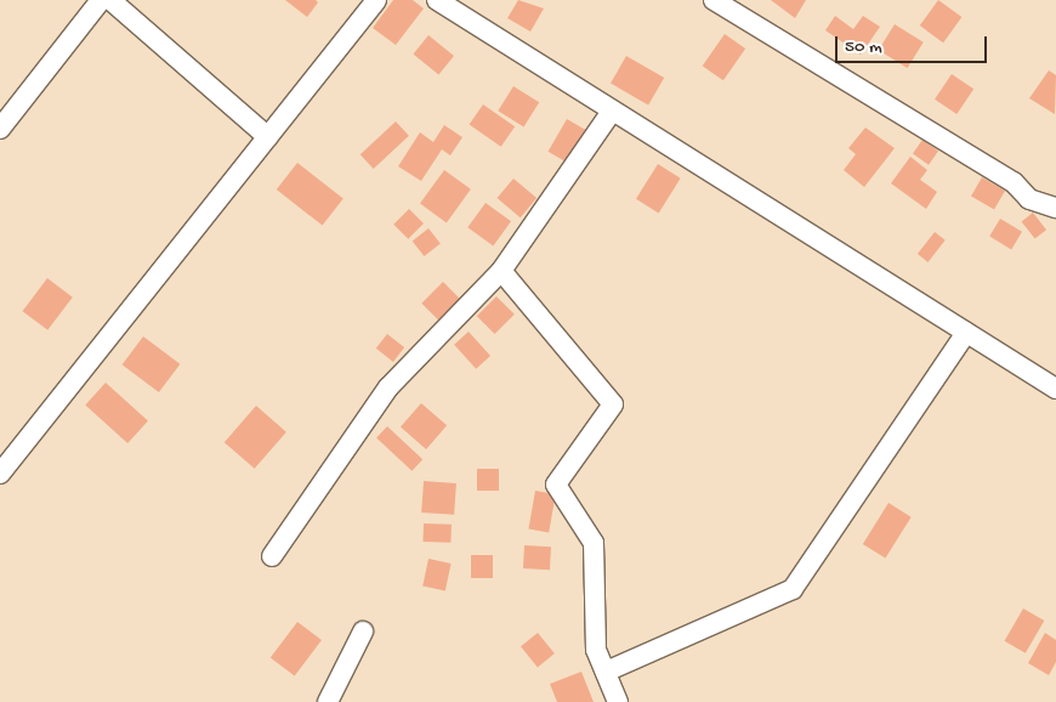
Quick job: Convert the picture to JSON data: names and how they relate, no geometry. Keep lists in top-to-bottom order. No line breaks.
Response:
{"scale_bar":"50 m"}
